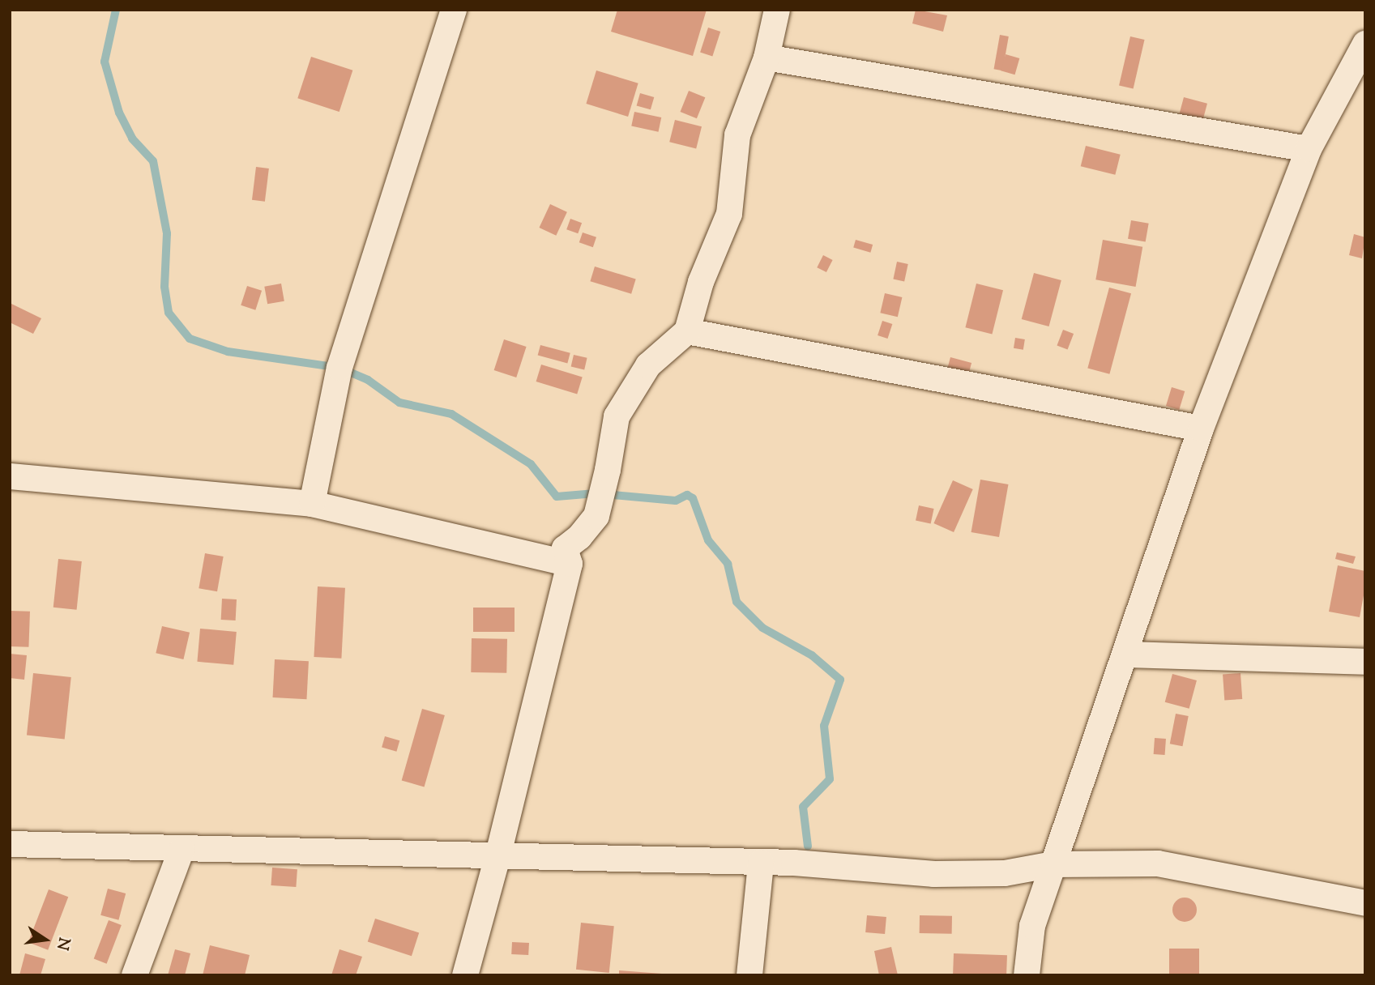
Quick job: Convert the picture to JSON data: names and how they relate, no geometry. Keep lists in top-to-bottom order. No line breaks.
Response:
{"north":"right"}
